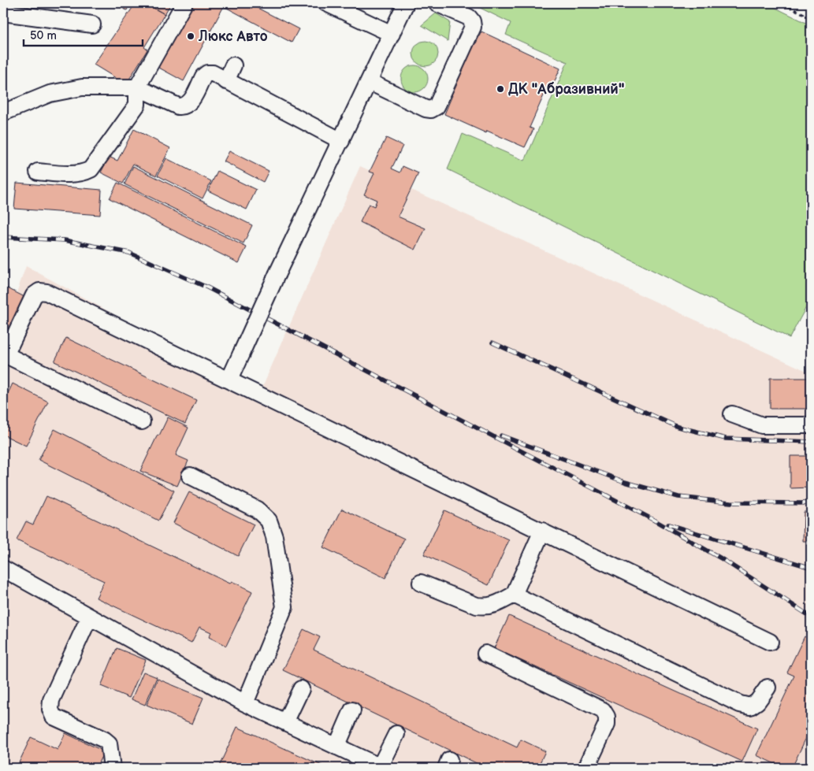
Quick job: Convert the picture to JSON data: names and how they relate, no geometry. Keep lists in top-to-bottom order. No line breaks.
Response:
{"places":["Люкс Авто","ДК \"Абразивний\""],"scale_bar":"50 m"}
